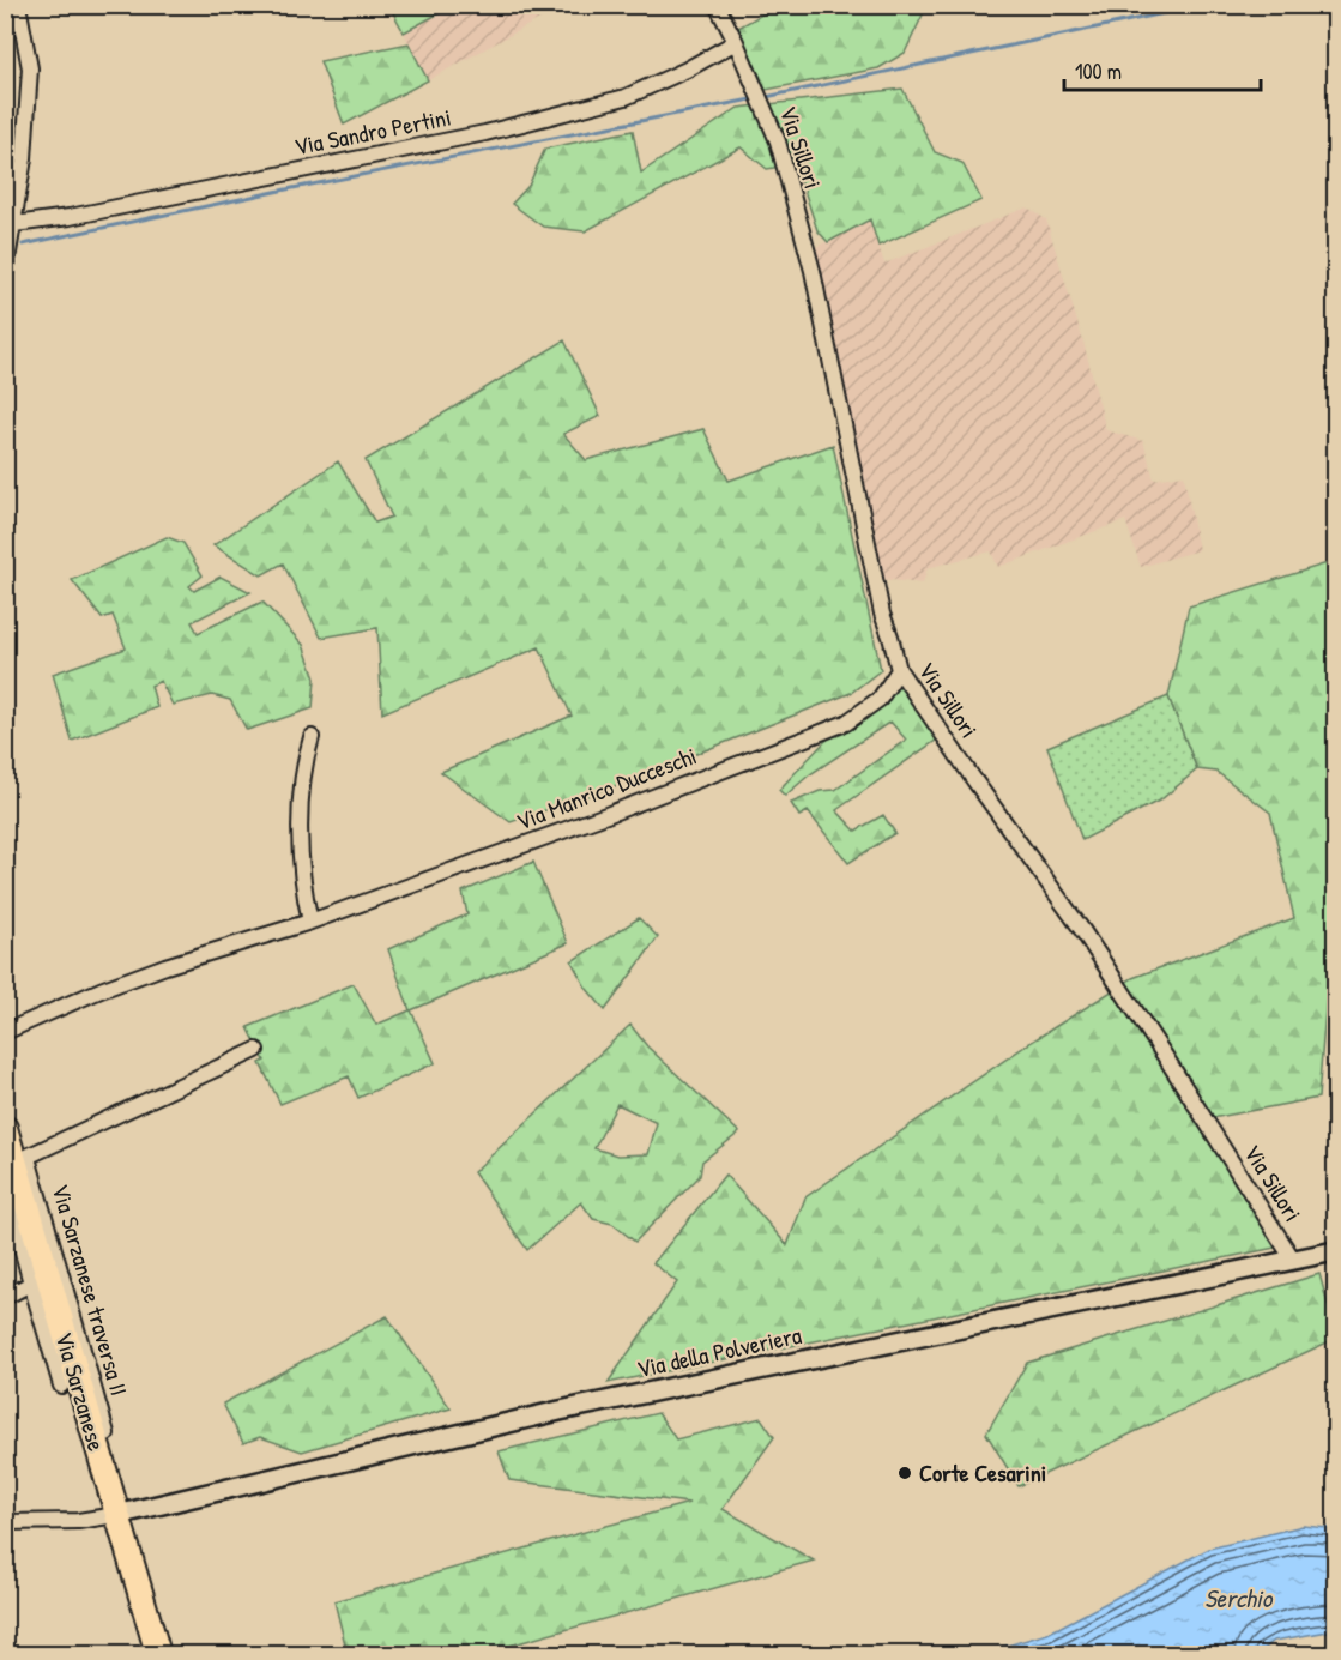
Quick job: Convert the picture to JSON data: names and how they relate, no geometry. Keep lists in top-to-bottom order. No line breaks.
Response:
{"streets":{"main road":["Via Sarzanese"],"street":["Via Sandro Pertini","Via Sillori","Via Manrico Ducceschi","Via Sarzanese traversa II","Via della Polveriera"]},"crossings":[["Via Sandro Pertini","Via Sillori"],["Via Sillori","Via Manrico Ducceschi"],["Via Sillori","Via della Polveriera"],["Via Sarzanese traversa II","Via Sarzanese"],["Via della Polveriera","Via Sarzanese"]],"water":["Serchio"],"places":["Corte Cesarini"],"scale_bar":"100 m"}
